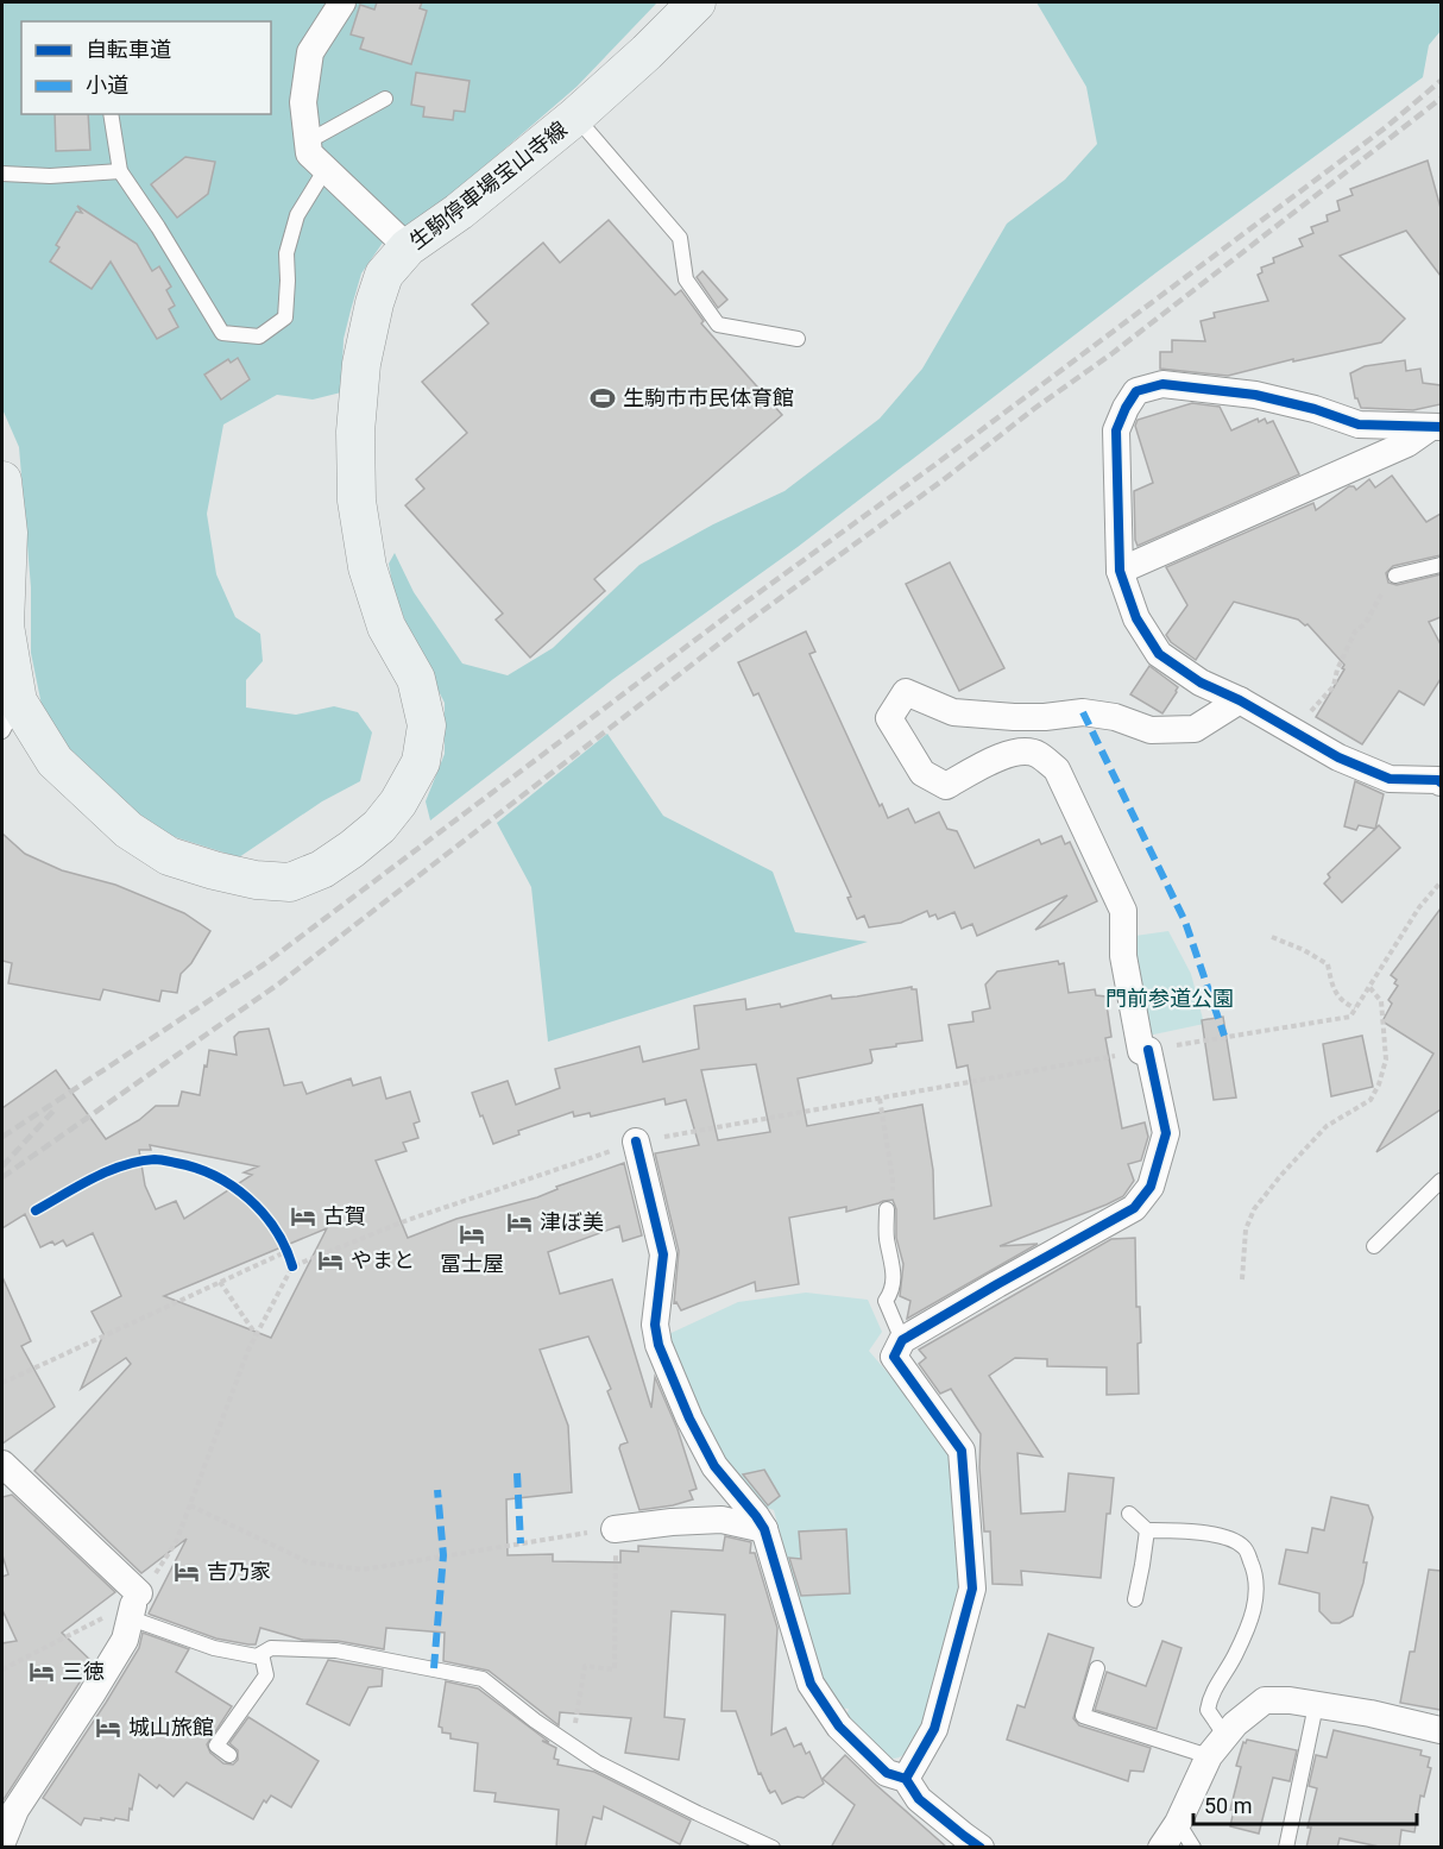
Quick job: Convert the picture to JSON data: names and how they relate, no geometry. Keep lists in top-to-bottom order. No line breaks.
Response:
{"streets":{"main road":["生駒停車場宝山寺線"]},"parks":["門前参道公園"],"places":{"sports":["生駒市市民体育館"],"hotel":["古賀","津ぼ美","冨士屋","やまと","吉乃家","三徳","城山旅館"]},"legend":["自転車道","小道"],"scale_bar":"50 m"}
